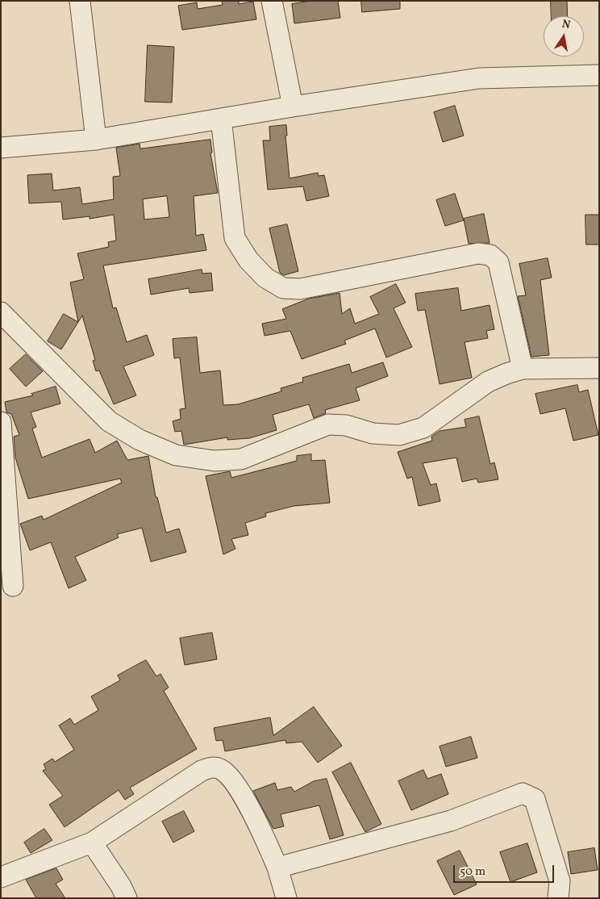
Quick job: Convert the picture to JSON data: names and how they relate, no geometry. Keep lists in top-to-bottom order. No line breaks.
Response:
{"scale_bar":"50 m","north":"top"}
